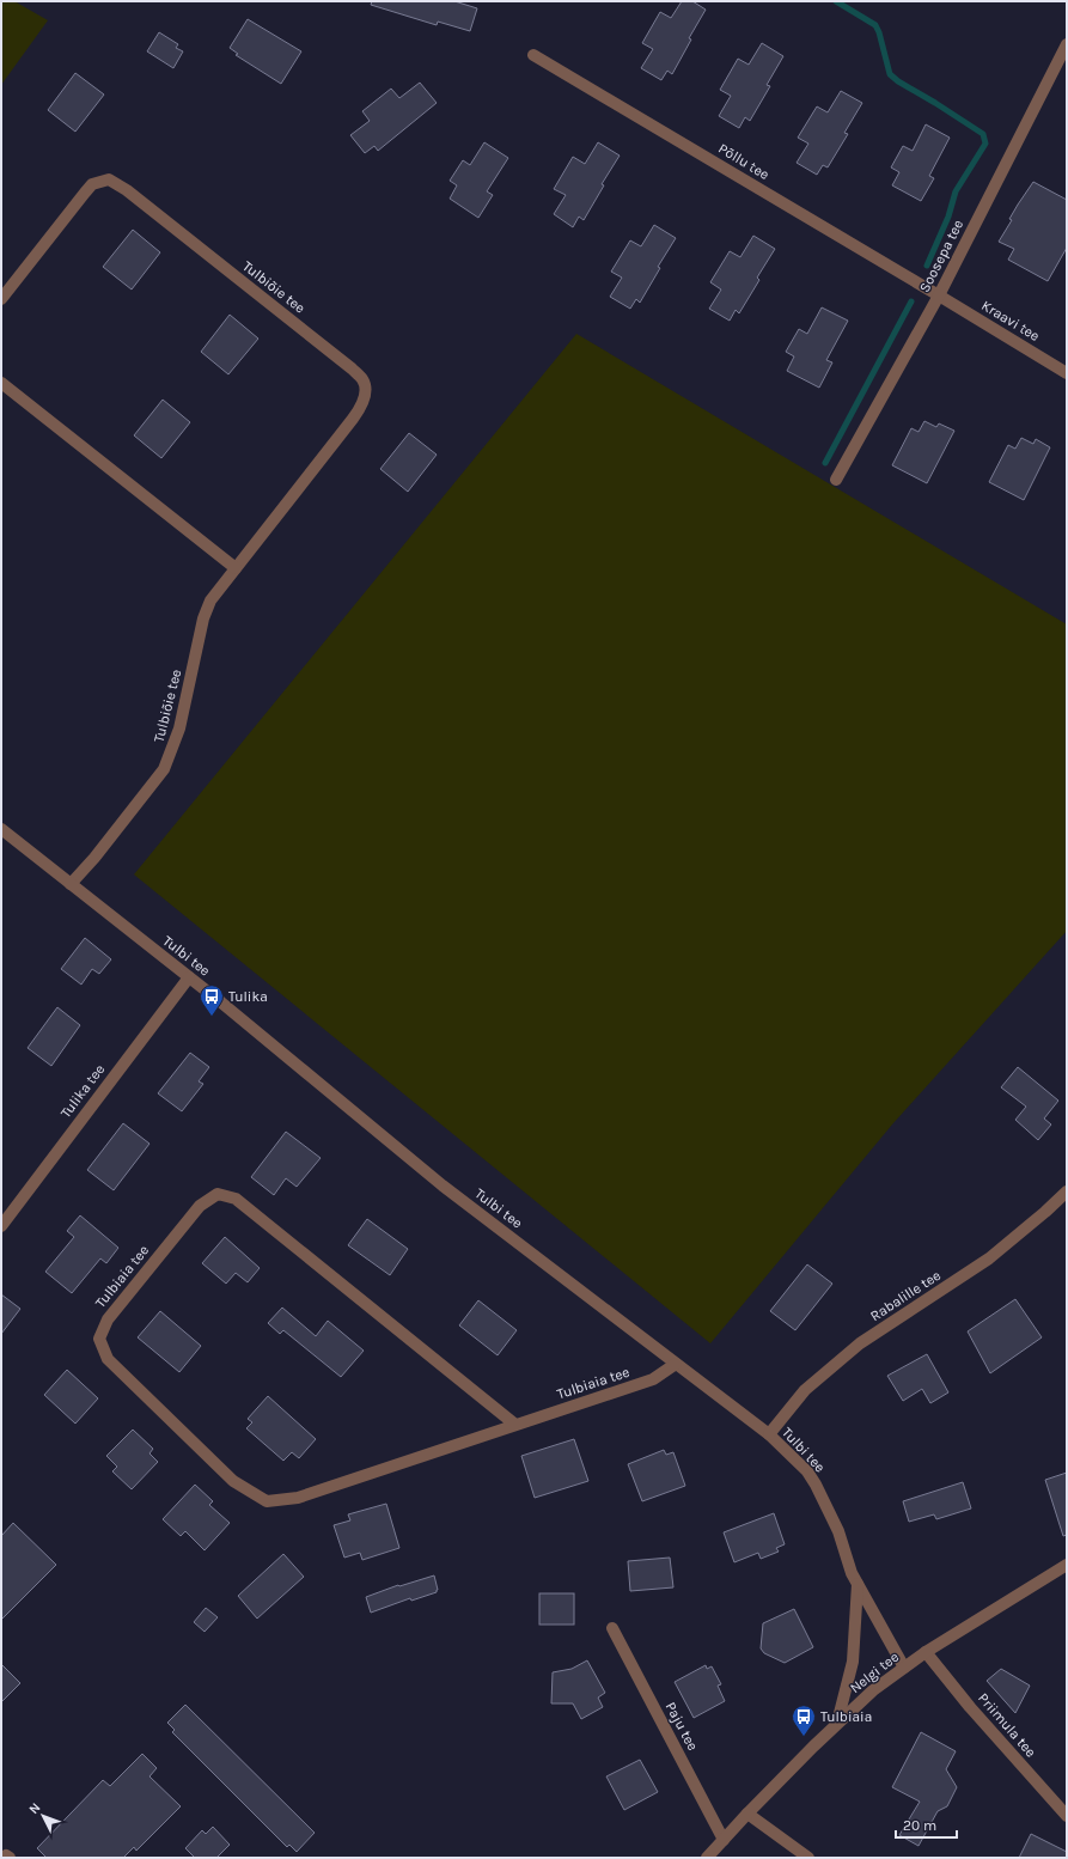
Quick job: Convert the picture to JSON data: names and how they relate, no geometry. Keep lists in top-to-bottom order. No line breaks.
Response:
{"streets":{"street":["Põllu tee","Soosepa tee","Tulbiõie tee","Kraavi tee","Tulbi tee","Tulika tee","Tulbiaia tee","Rabalille tee","Nelgi tee","Priimula tee","Paju tee"]},"crossings":[["Põllu tee","Soosepa tee"],["Põllu tee","Kraavi tee"],["Soosepa tee","Kraavi tee"],["Tulbiõie tee","Tulbi tee"],["Tulbi tee","Tulika tee"],["Tulbi tee","Tulbiaia tee"],["Tulbi tee","Rabalille tee"],["Tulbi tee","Nelgi tee"],["Nelgi tee","Priimula tee"],["Nelgi tee","Paju tee"]],"places":{"bus stop":["Tulika","Tulbiaia"]},"scale_bar":"20 m","north":"top left"}
